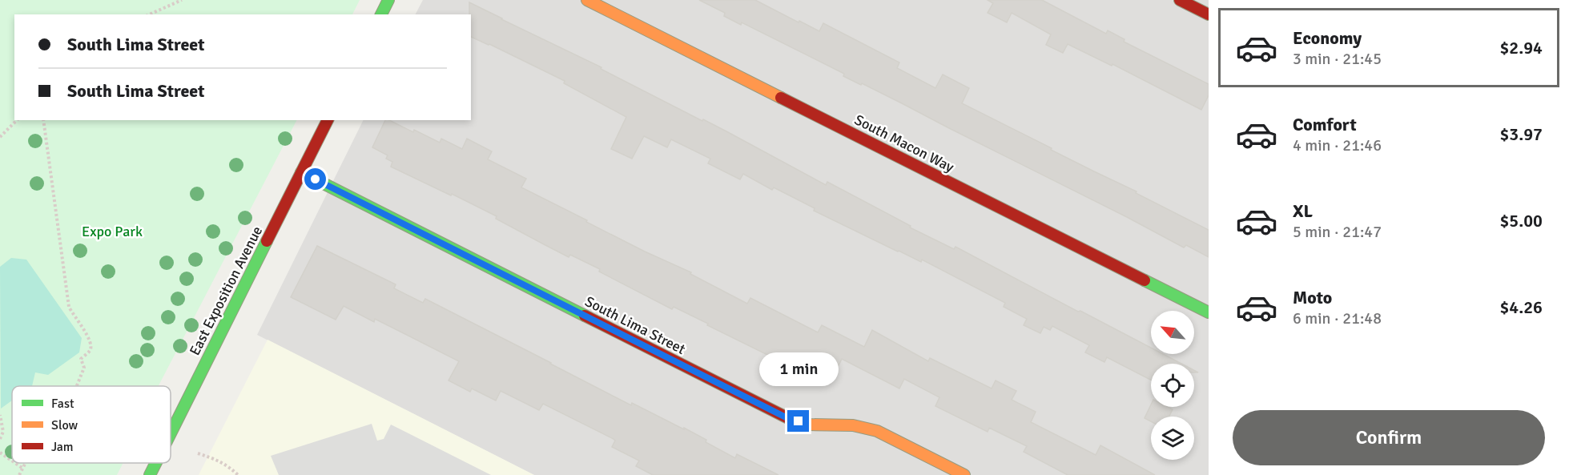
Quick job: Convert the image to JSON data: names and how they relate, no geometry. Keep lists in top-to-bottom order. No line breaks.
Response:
{"streets":{"street":["South Macon Way","East Exposition Avenue","South Lima Street"]},"crossings":[["East Exposition Avenue","South Lima Street"]],"parks":["Expo Park"],"legend":["Fast","Slow","Jam"],"north":"top left","page":{"list":[{"name":"Economy","note":"3 min · 21:45","value":"$2.94"},{"name":"Comfort","note":"4 min · 21:46","value":"$3.97"},{"name":"XL","note":"5 min · 21:47","value":"$5.00"},{"name":"Moto","note":"6 min · 21:48","value":"$4.26"}],"banner":["South Lima Street","South Lima Street"],"bubble":"1 min","buttons":"Confirm"}}
